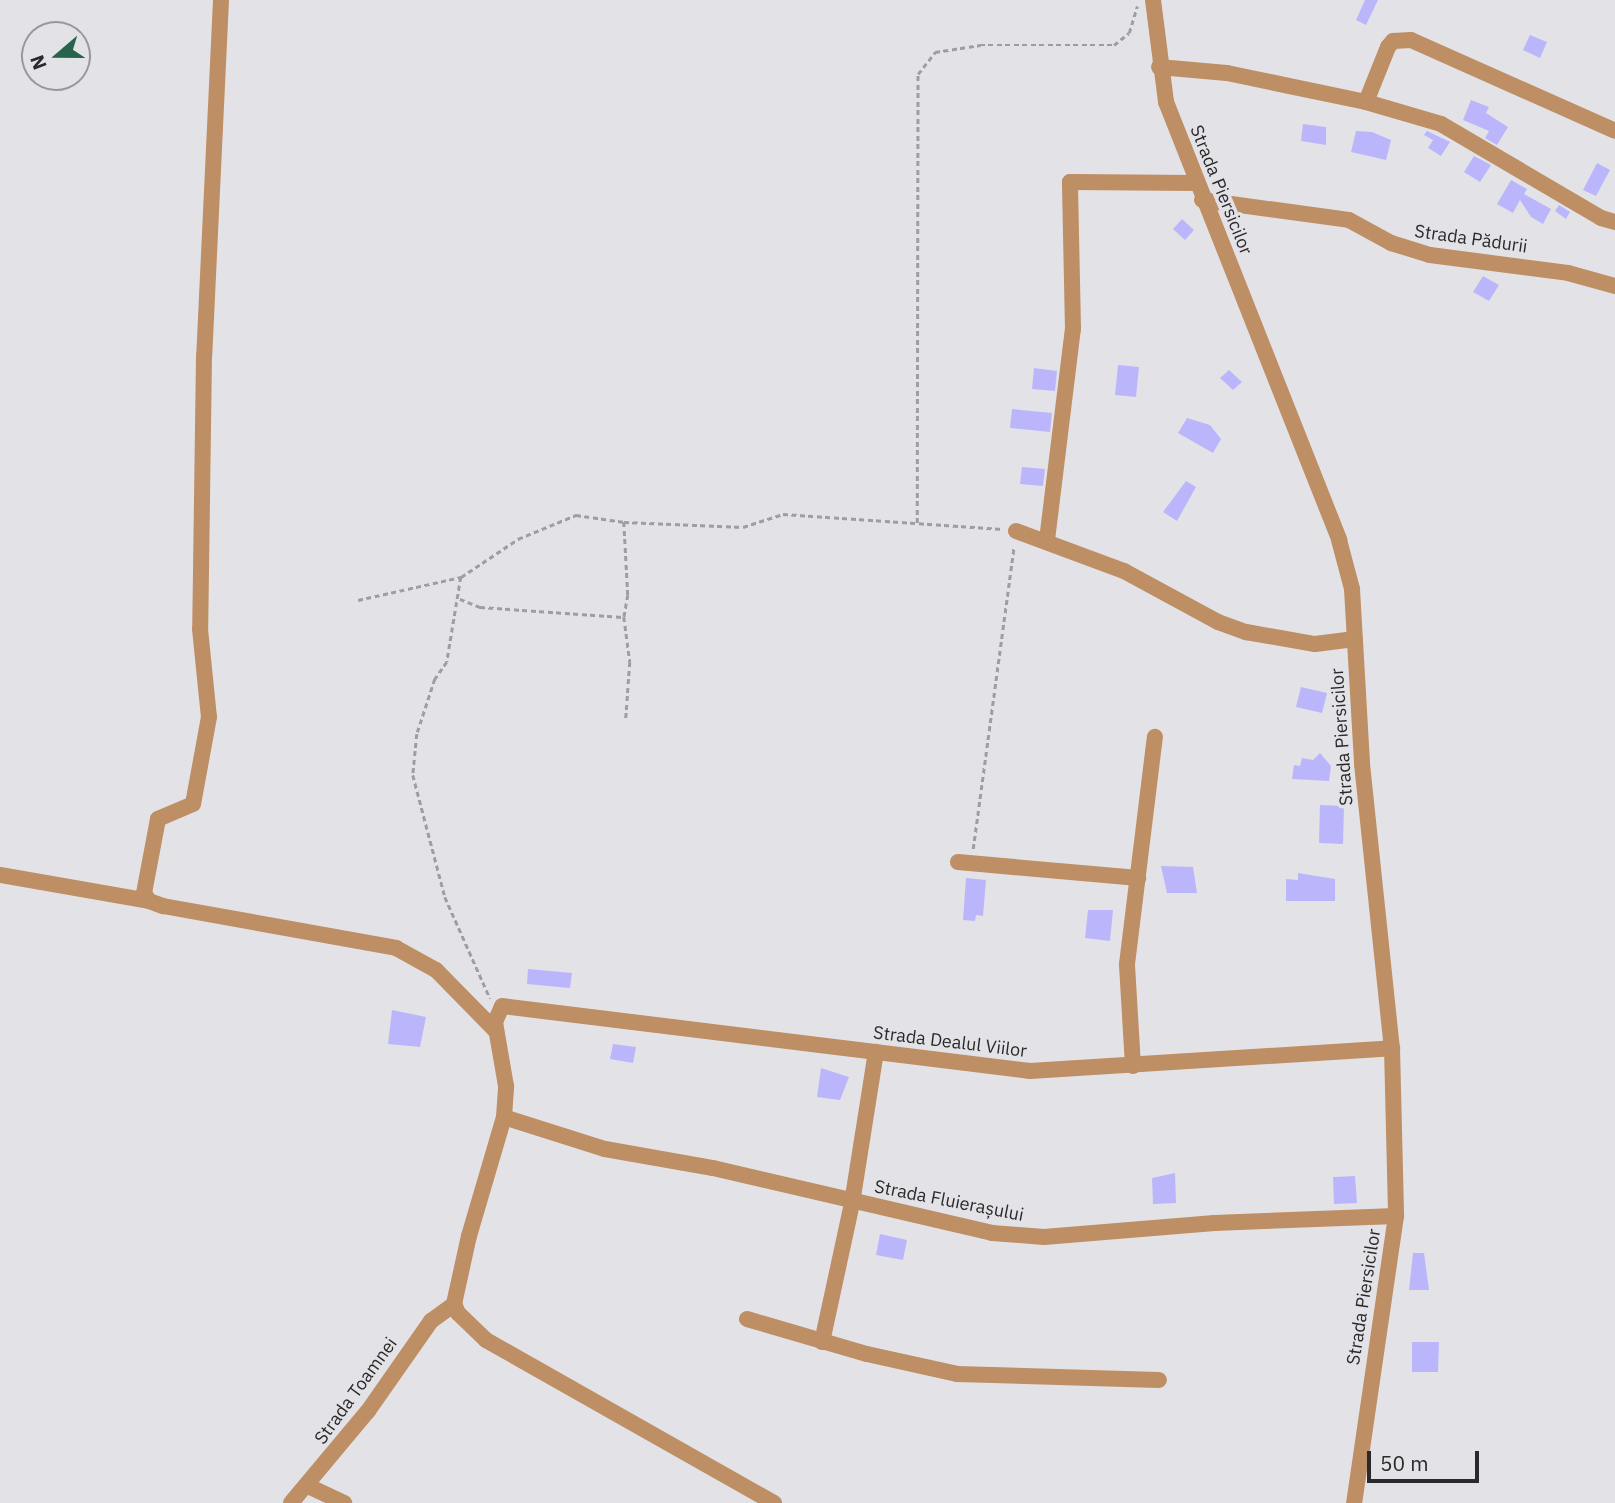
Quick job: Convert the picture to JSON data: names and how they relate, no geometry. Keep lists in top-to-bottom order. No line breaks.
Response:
{"streets":{"street":["Strada Piersicilor","Strada Pădurii","Strada Dealul Viilor","Strada Fluierașului","Strada Toamnei"]},"crossings":[["Strada Piersicilor","Strada Pădurii"],["Strada Piersicilor","Strada Dealul Viilor"],["Strada Piersicilor","Strada Fluierașului"]],"scale_bar":"50 m","north":"left"}
